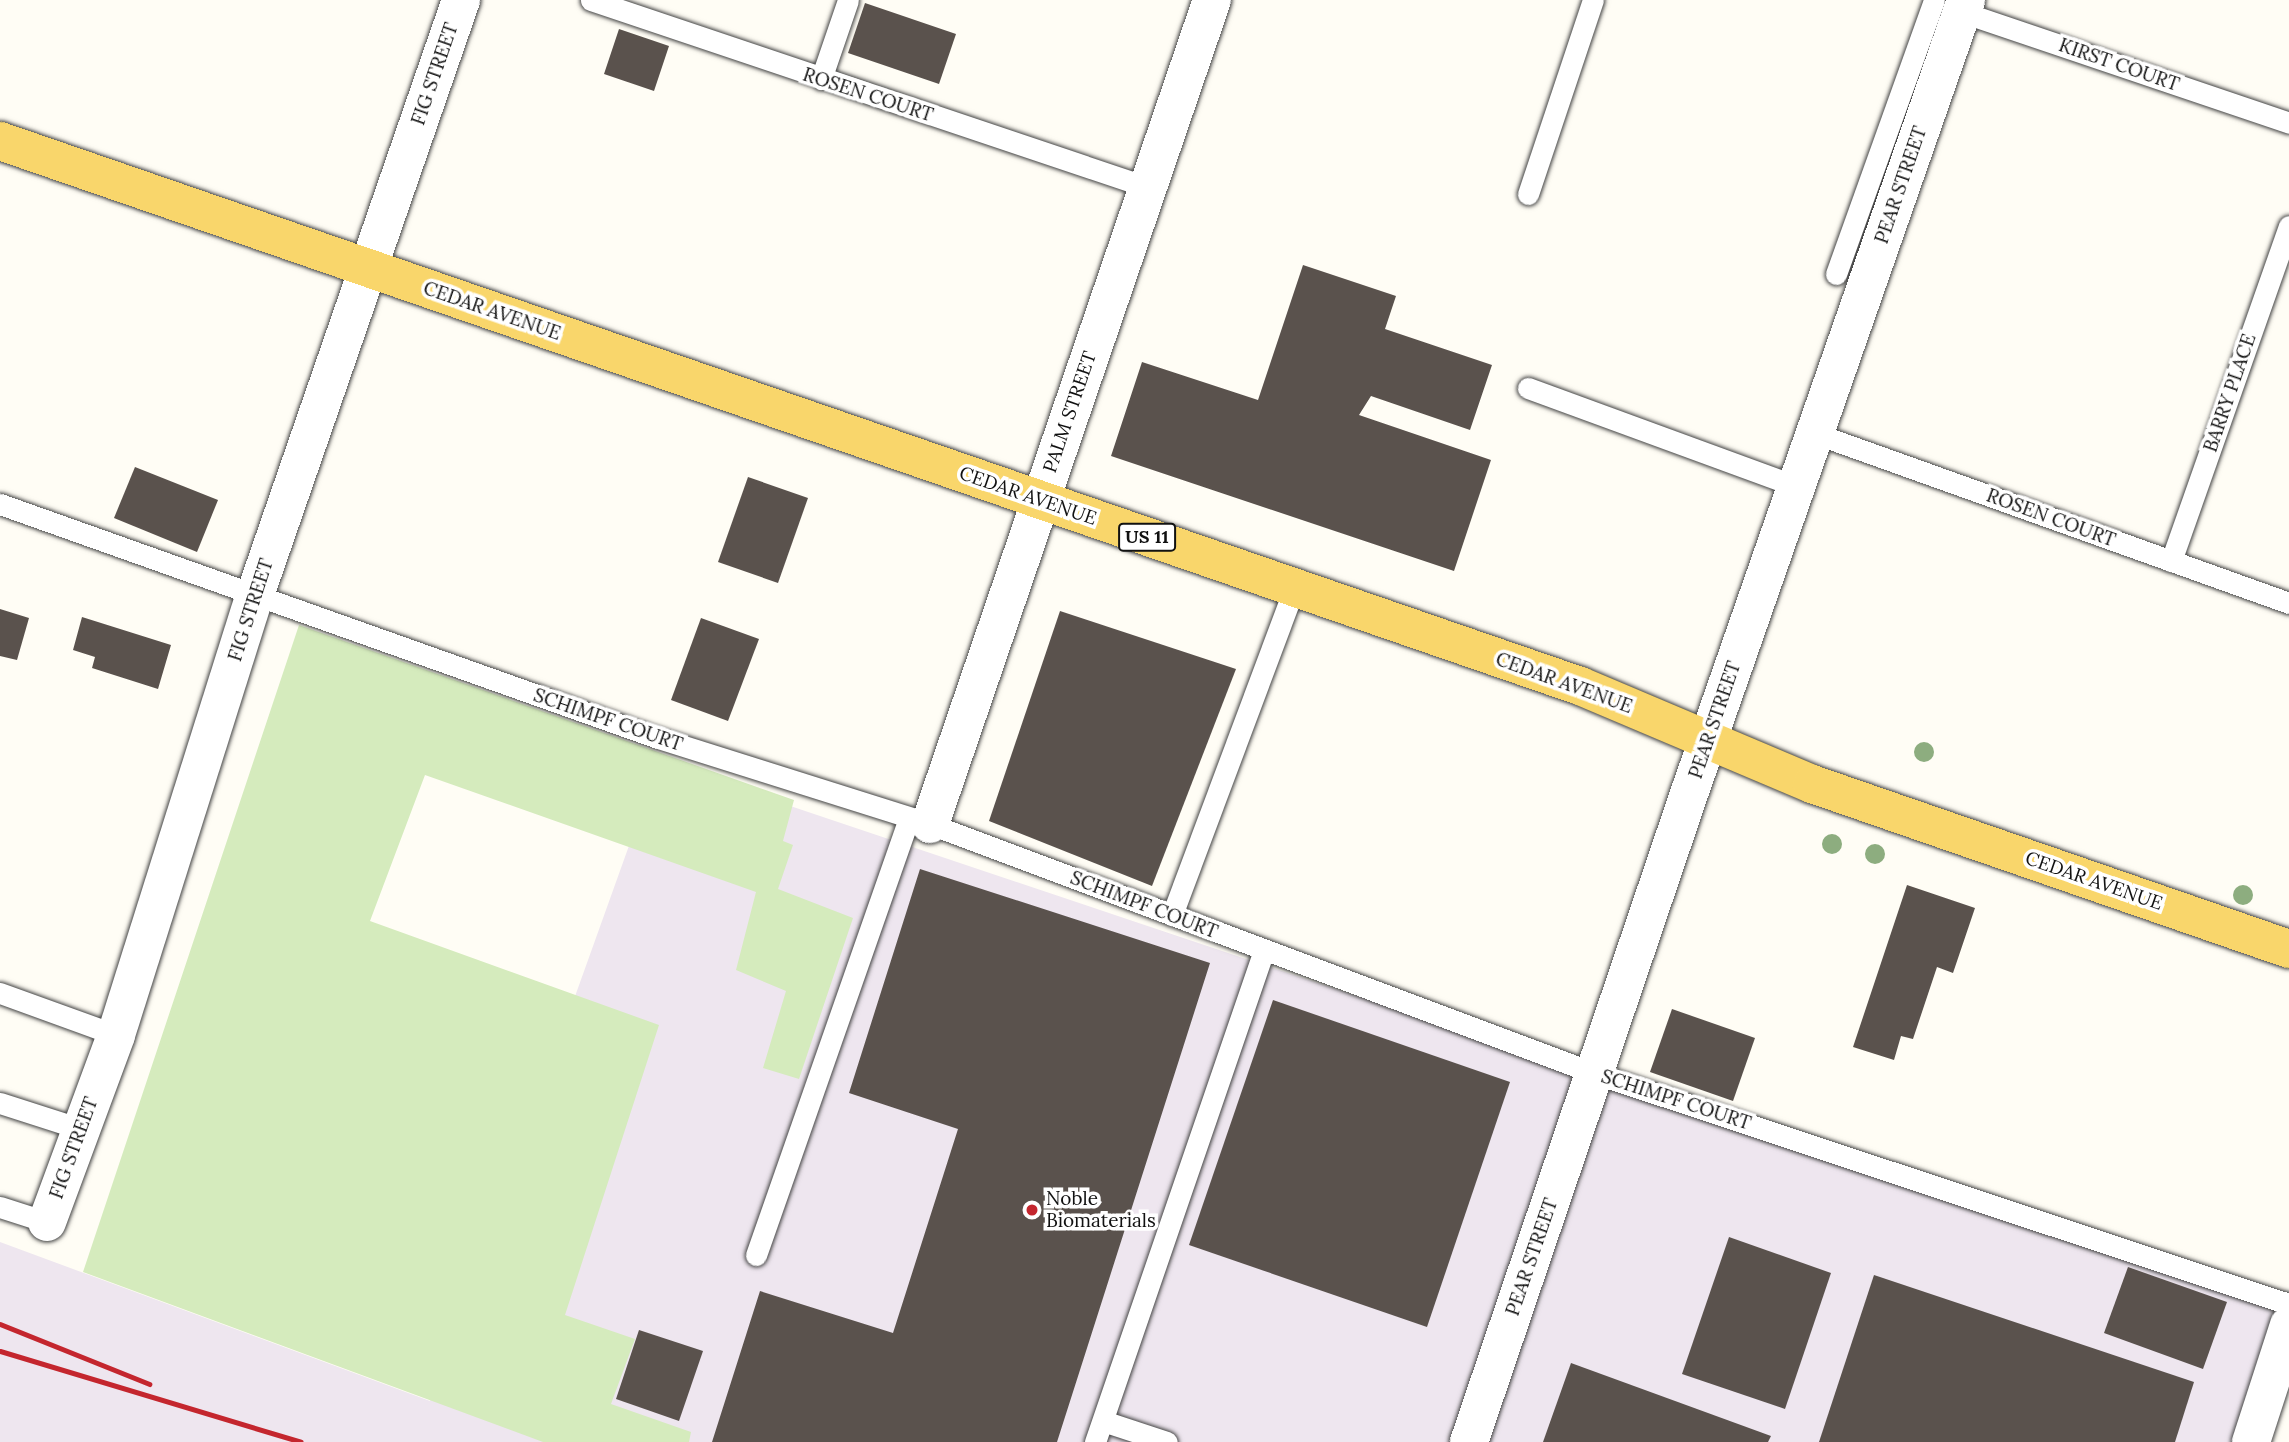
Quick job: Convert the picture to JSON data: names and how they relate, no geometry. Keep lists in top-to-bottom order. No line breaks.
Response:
{"streets":{"main road":["CEDAR AVENUE","US 11"],"street":["FIG STREET","PEAR STREET","PALM STREET"],"lane":["KIRST COURT","ROSEN COURT","BARRY PLACE","SCHIMPF COURT"]},"crossings":[["KIRST COURT","PEAR STREET"],["FIG STREET","CEDAR AVENUE"],["FIG STREET","SCHIMPF COURT"],["ROSEN COURT","PEAR STREET"],["ROSEN COURT","BARRY PLACE"],["ROSEN COURT","PALM STREET"],["PEAR STREET","CEDAR AVENUE"],["PEAR STREET","SCHIMPF COURT"],["CEDAR AVENUE","PALM STREET"],["PALM STREET","SCHIMPF COURT"]],"places":["Noble Biomaterials"]}
